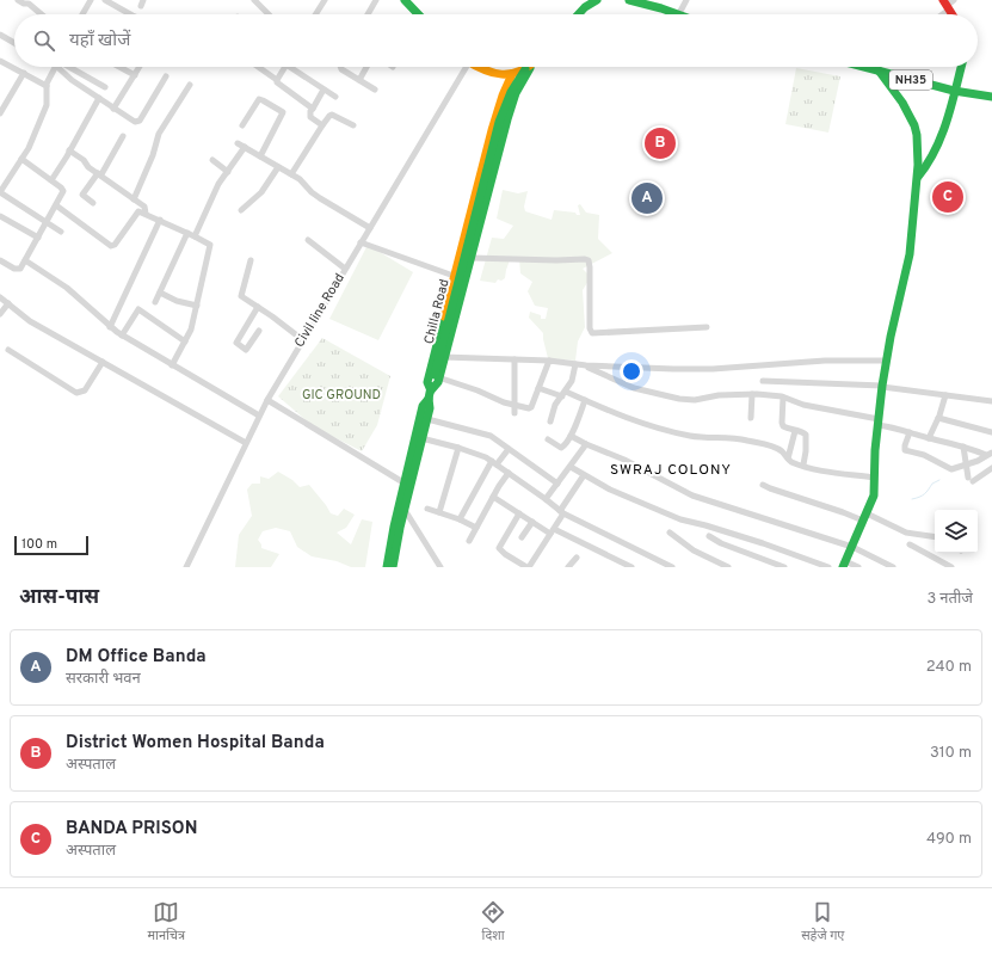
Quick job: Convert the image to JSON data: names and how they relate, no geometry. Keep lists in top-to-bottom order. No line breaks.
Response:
{"streets":{"main road":["NH35","Chilla Road"],"street":["Civil line Road"]},"districts":["SWRAJ COLONY"],"parks":["GIC GROUND"],"scale_bar":"100 m","page":{"search":"यहाँ खोजें","pins":["B","C","A"],"scale":"100 m","heading":["आस-पास","3 नतीजे"],"list":[{"mark":"A","name":"DM Office Banda","note":"सरकारी भवन","value":"240 m"},{"mark":"B","name":"District Women Hospital Banda","note":"अस्पताल","value":"310 m"},{"mark":"C","name":"BANDA PRISON","note":"अस्पताल","value":"490 m"}],"nav":["मानचित्र","दिशा","सहेजे गए"]}}
